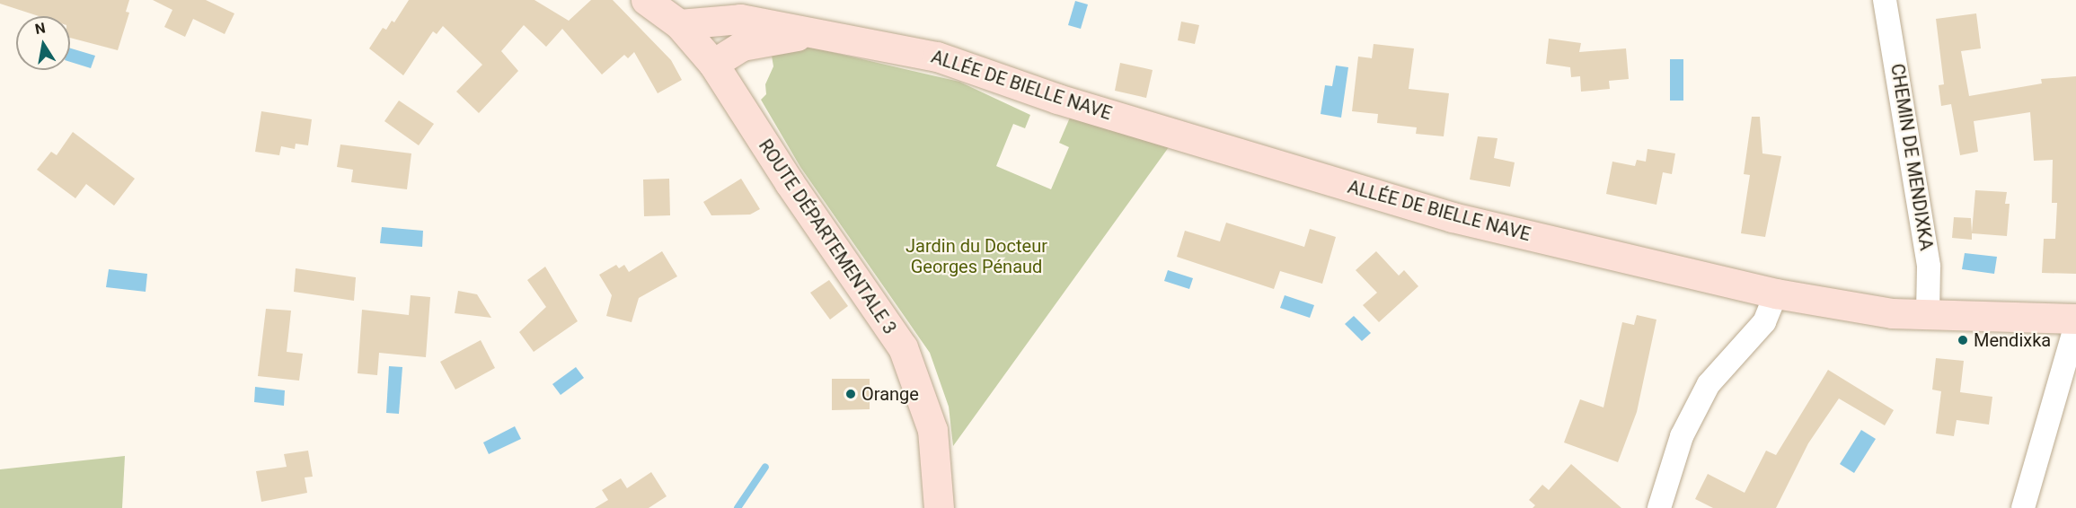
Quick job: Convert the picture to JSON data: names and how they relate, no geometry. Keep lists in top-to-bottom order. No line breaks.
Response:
{"streets":{"street":["ALLÉE DE BIELLE NAVE","CHEMIN DE MENDIXKA","ROUTE DÉPARTEMENTALE 3"]},"crossings":[["ALLÉE DE BIELLE NAVE","CHEMIN DE MENDIXKA"],["ALLÉE DE BIELLE NAVE","ROUTE DÉPARTEMENTALE 3"]],"parks":["Jardin du Docteur Georges Pénaud"],"places":["Mendixka","Orange"],"north":"top"}
